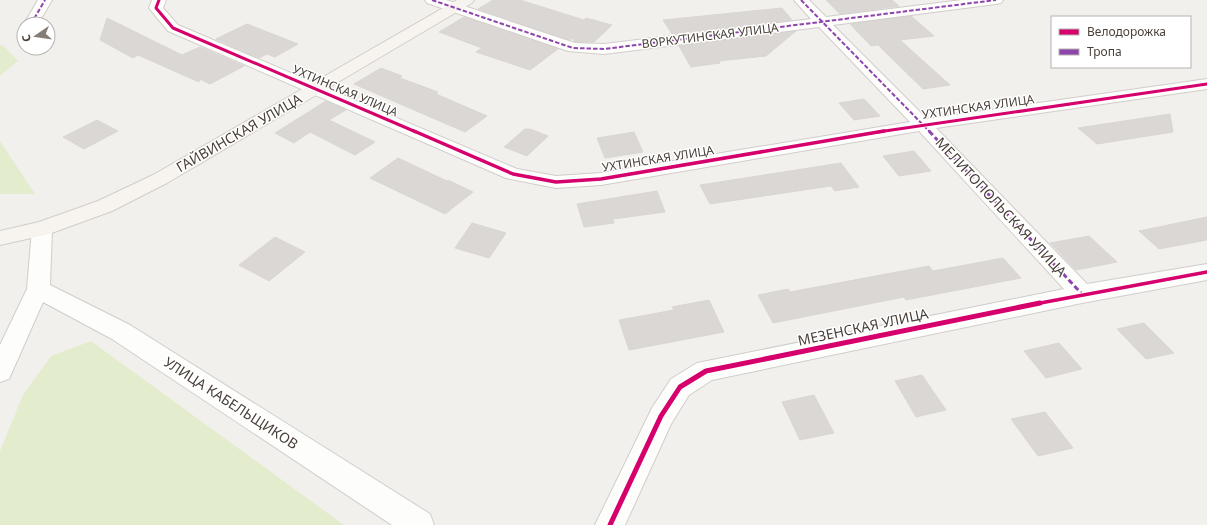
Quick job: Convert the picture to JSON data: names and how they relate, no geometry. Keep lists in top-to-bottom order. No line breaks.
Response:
{"streets":{"main road":["ГАЙВИНСКАЯ УЛИЦА"],"street":["ВОРКУТИНСКАЯ УЛИЦА","УХТИНСКАЯ УЛИЦА","МЕЛИТОПОЛЬСКАЯ УЛИЦА","МЕЗЕНСКАЯ УЛИЦА","УЛИЦА КАБЕЛЬЩИКОВ"]},"crossings":[["ВОРКУТИНСКАЯ УЛИЦА","ГАЙВИНСКАЯ УЛИЦА"],["ВОРКУТИНСКАЯ УЛИЦА","МЕЛИТОПОЛЬСКАЯ УЛИЦА"],["УХТИНСКАЯ УЛИЦА","ГАЙВИНСКАЯ УЛИЦА"],["УХТИНСКАЯ УЛИЦА","МЕЛИТОПОЛЬСКАЯ УЛИЦА"],["МЕЛИТОПОЛЬСКАЯ УЛИЦА","МЕЗЕНСКАЯ УЛИЦА"]],"legend":["Велодорожка","Тропа"],"north":"left"}
